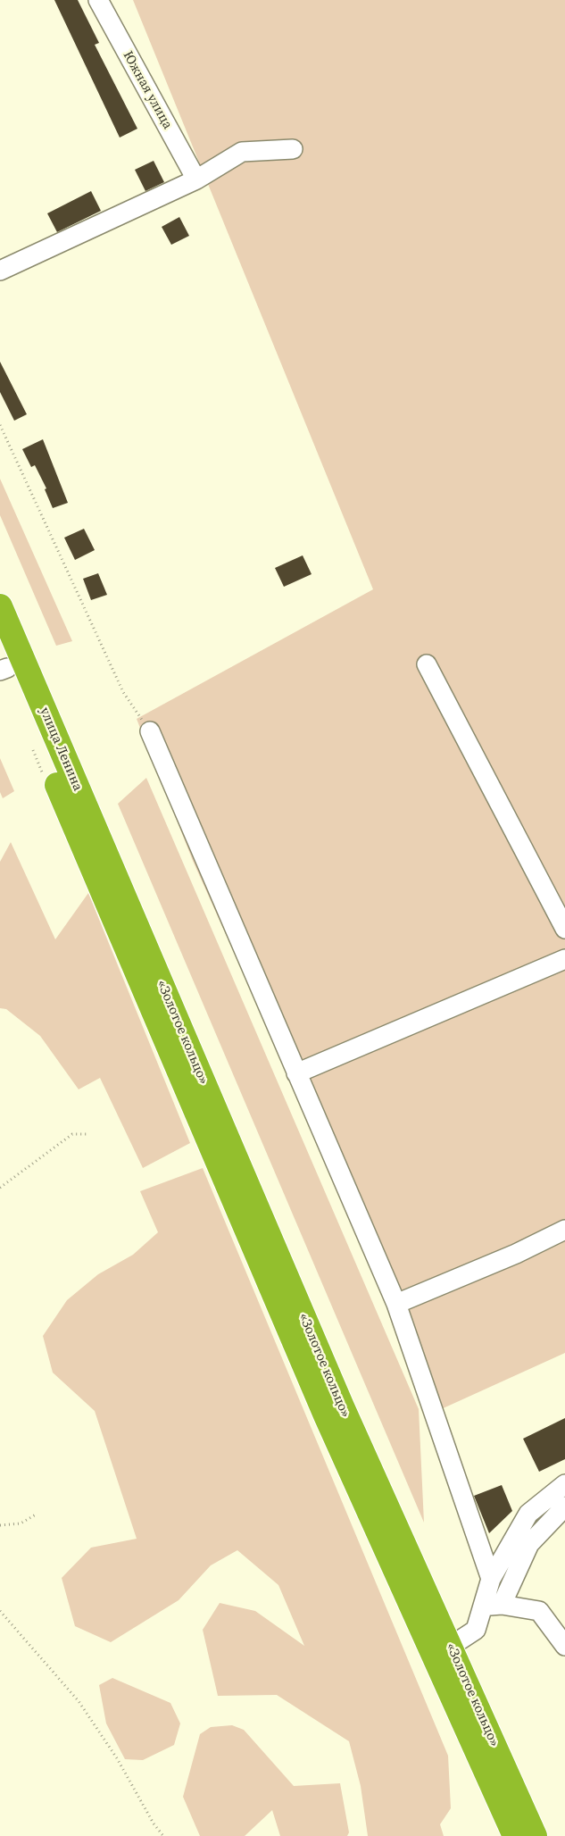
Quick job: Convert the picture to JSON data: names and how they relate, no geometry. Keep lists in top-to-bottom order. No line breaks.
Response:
{"streets":{"highway":["улица Ленина","«Золотое кольцо»"],"street":["Южная улица"]},"crossings":[["улица Ленина","«Золотое кольцо»"]]}
